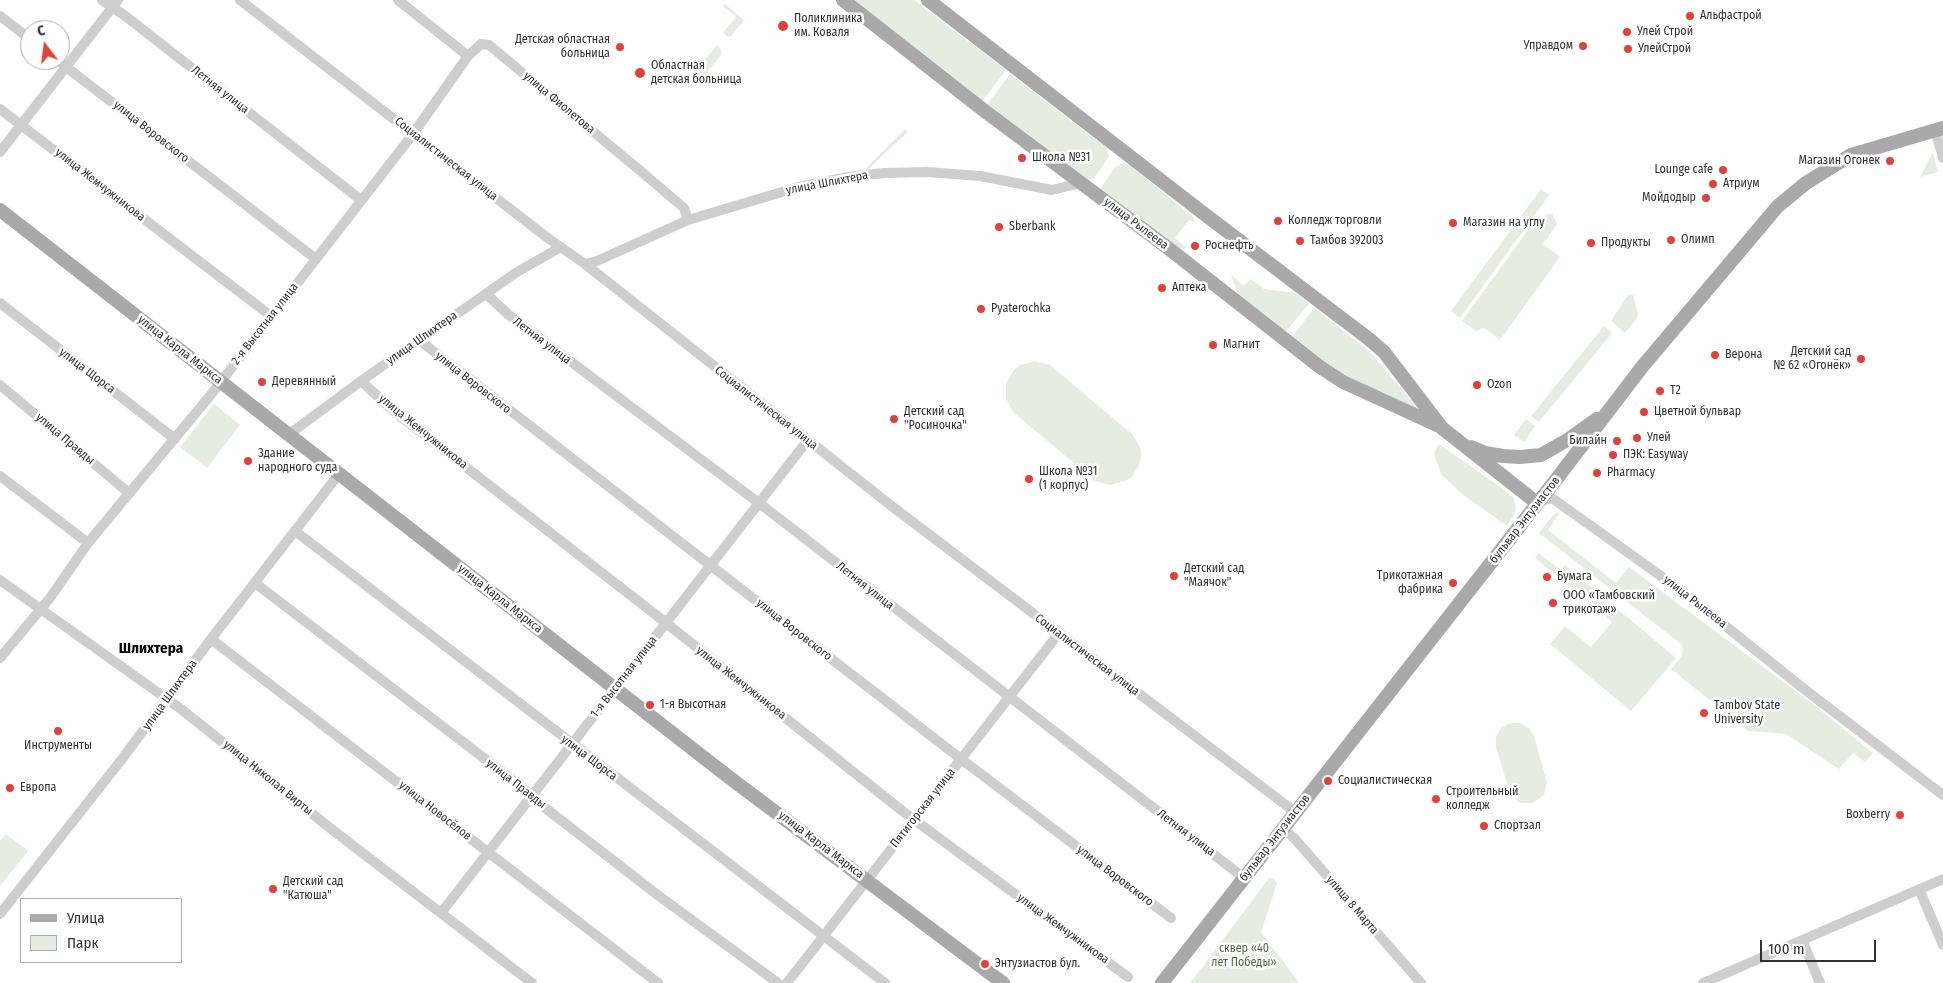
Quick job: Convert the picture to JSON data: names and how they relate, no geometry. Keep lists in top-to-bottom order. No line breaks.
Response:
{"streets":{"main road":["улица Рылеева","улица Карла Маркса","бульвар Энтузиастов"],"street":["Летняя улица","улица Фиолетова","улица Воровского","Социалистическая улица","улица Шлихтера","улица Жемчужникова","2-я Высотная улица","улица Щорса","улица Правды","1-я Высотная улица","улица Николая Вирты","Пятигорская улица","улица Новосёлов","улица 8 Марта"]},"crossings":[["Летняя улица","улица Шлихтера"],["Летняя улица","2-я Высотная улица"],["Летняя улица","бульвар Энтузиастов"],["Летняя улица","1-я Высотная улица"],["Летняя улица","Пятигорская улица"],["улица Фиолетова","улица Шлихтера"],["улица Фиолетова","2-я Высотная улица"],["улица Воровского","улица Шлихтера"],["улица Воровского","2-я Высотная улица"],["улица Воровского","1-я Высотная улица"],["улица Воровского","Пятигорская улица"],["Социалистическая улица","улица Шлихтера"],["Социалистическая улица","2-я Высотная улица"],["Социалистическая улица","бульвар Энтузиастов"],["Социалистическая улица","1-я Высотная улица"],["Социалистическая улица","Пятигорская улица"],["улица Шлихтера","улица Жемчужникова"],["улица Шлихтера","улица Рылеева"],["улица Шлихтера","улица Карла Маркса"],["улица Шлихтера","улица Щорса"],["улица Шлихтера","улица Правды"],["улица Шлихтера","улица Николая Вирты"],["улица Шлихтера","улица Новосёлов"],["улица Жемчужникова","2-я Высотная улица"],["улица Жемчужникова","1-я Высотная улица"],["улица Жемчужникова","Пятигорская улица"],["улица Рылеева","бульвар Энтузиастов"],["2-я Высотная улица","улица Карла Маркса"],["2-я Высотная улица","улица Щорса"],["2-я Высотная улица","улица Правды"],["2-я Высотная улица","улица Николая Вирты"],["улица Карла Маркса","1-я Высотная улица"],["улица Карла Маркса","Пятигорская улица"],["улица Щорса","1-я Высотная улица"],["улица Щорса","Пятигорская улица"],["улица Правды","1-я Высотная улица"],["бульвар Энтузиастов","улица 8 Марта"],["1-я Высотная улица","улица Николая Вирты"],["1-я Высотная улица","улица Новосёлов"]],"districts":["Шлихтера"],"parks":["cквер «40 лет Победы»"],"places":["Альфастрой","Поликлиника им. Коваля","Улей Строй","Управдом","Детская областная больница","УлейСтрой","Областная детская больница","Школа №31","Магазин Огонек","Lounge cafe","Атриум","Мойдодыр","Колледж торговли","Магазин на углу","Sberbank","Олимп","Тамбов 392003","Продукты","Роснефть","Аптека","Pyaterochka","Магнит","Верона","Детский сад № 62 «Огонёк»","Деревянный","Ozon","T2","Цветной бульвар","Детский сад \"Росиночка\"","Улей","Билайн","ПЭК: Easyway","Здание народного суда","Pharmacy","Школа №31 (1 корпус)","Детский сад \"Маячок\"","Бумага","Трикотажная фабрика","ООО «Тамбовский трикотаж»","1-я Высотная","Tambov State University","Инструменты","Социалистическая","Европа","Строительный колледж","Boxberry","Спортзал","Детский сад \"Катюша\"","Энтузиастов бул."],"legend":["Улица","Парк"],"scale_bar":"100 m","north":"top"}
